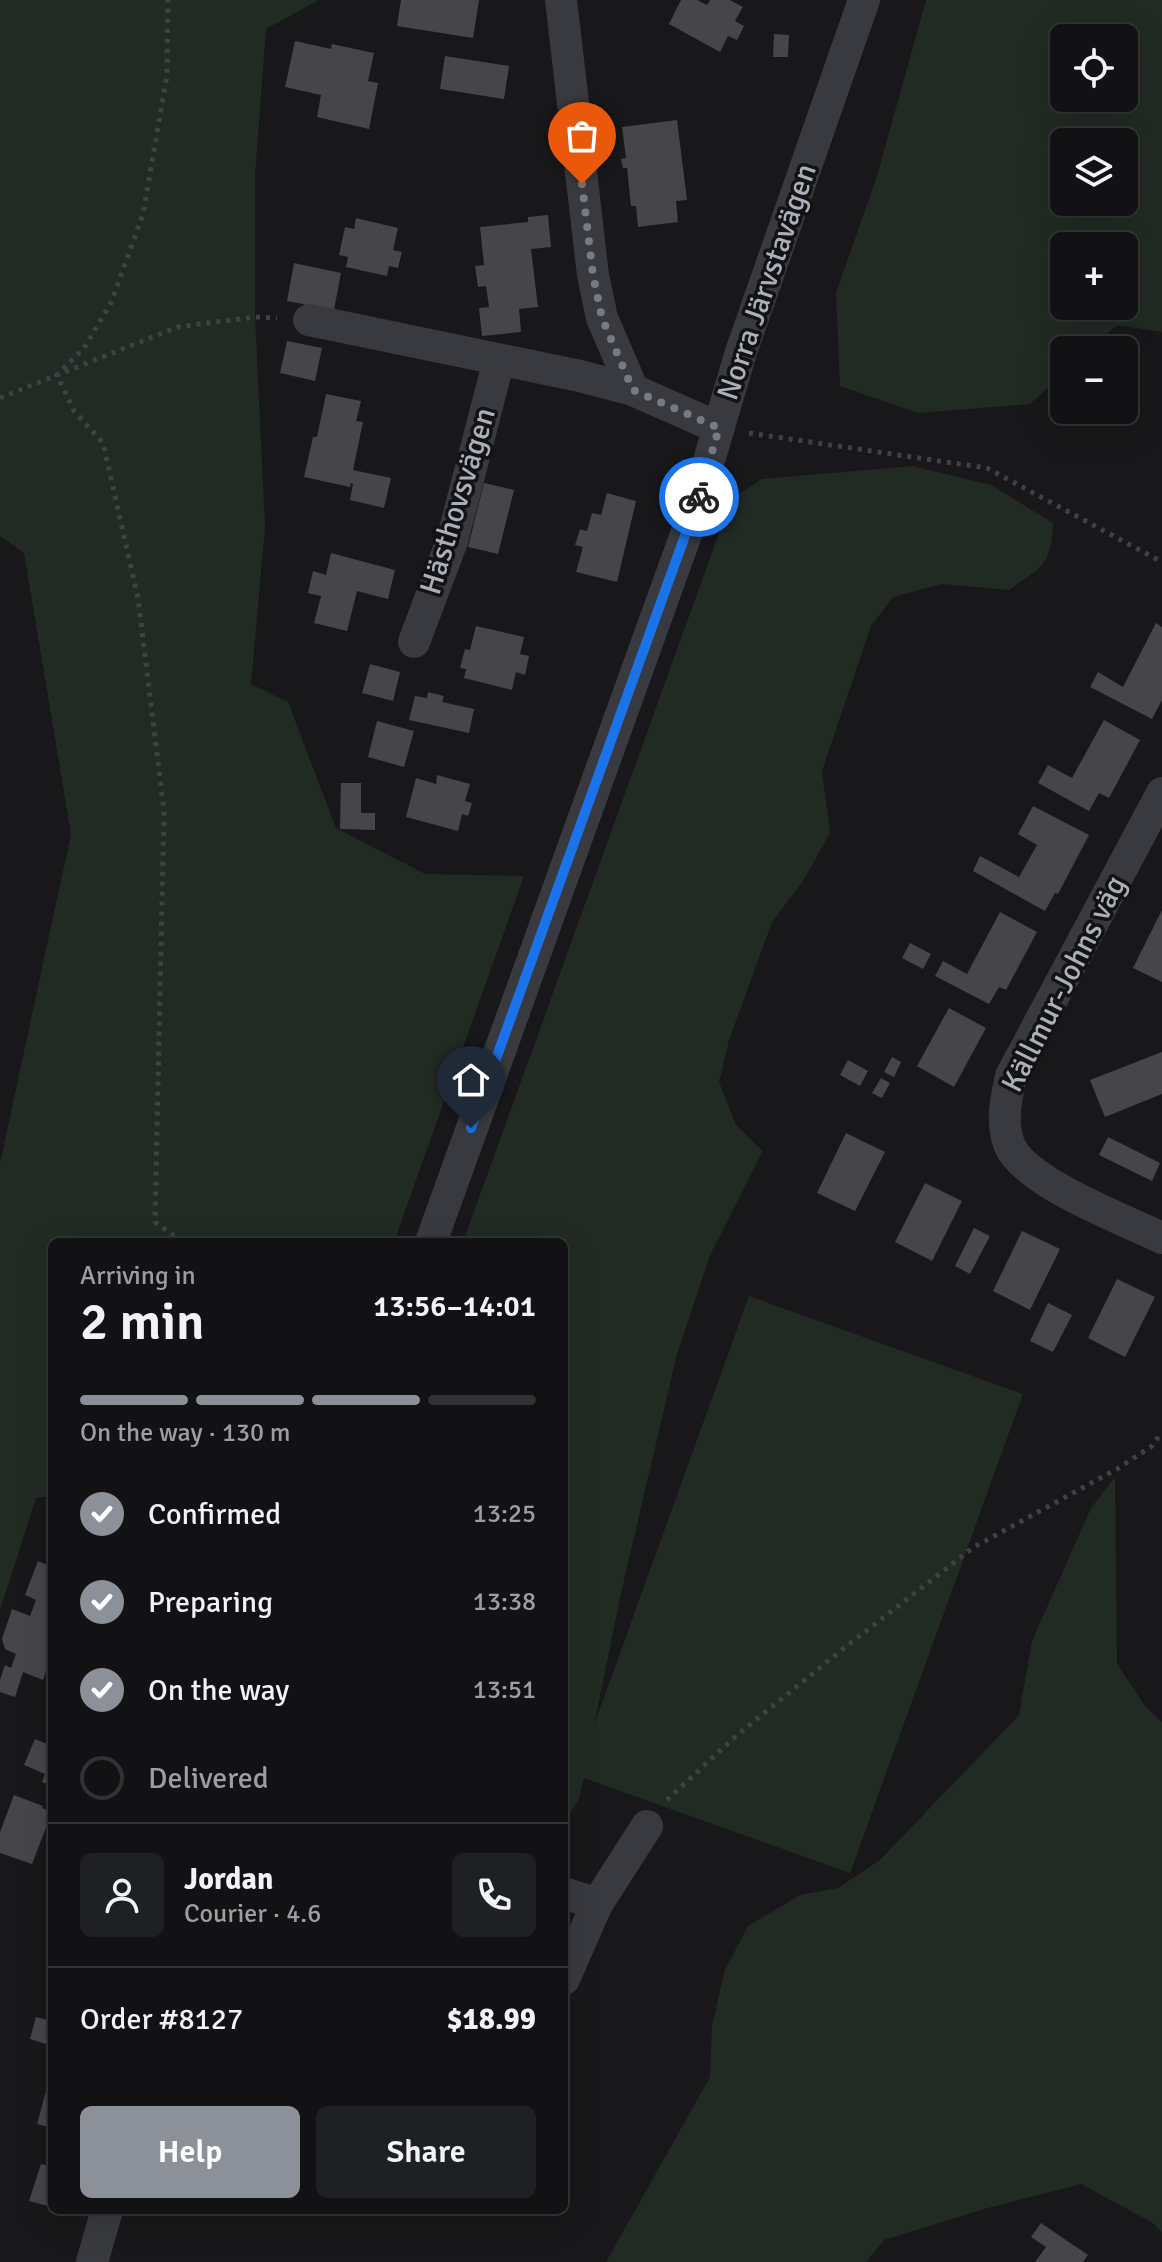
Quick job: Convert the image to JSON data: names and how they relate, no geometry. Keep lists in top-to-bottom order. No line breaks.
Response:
{"streets":{"street":["Norra Järvstavägen","Hästhovsvägen","Källmur-Johns väg"]},"page":{"map_buttons":["+","−"],"heading":["2 min","Arriving in","13:56–14:01"],"panel":["Jordan","Courier · 4.6","Order #8127","$18.99"],"bar":"On the way · 130 m","list":[["Confirmed","13:25"],["Preparing","13:38"],["On the way","13:51"],"Delivered"],"buttons":["Help","Share"]}}
